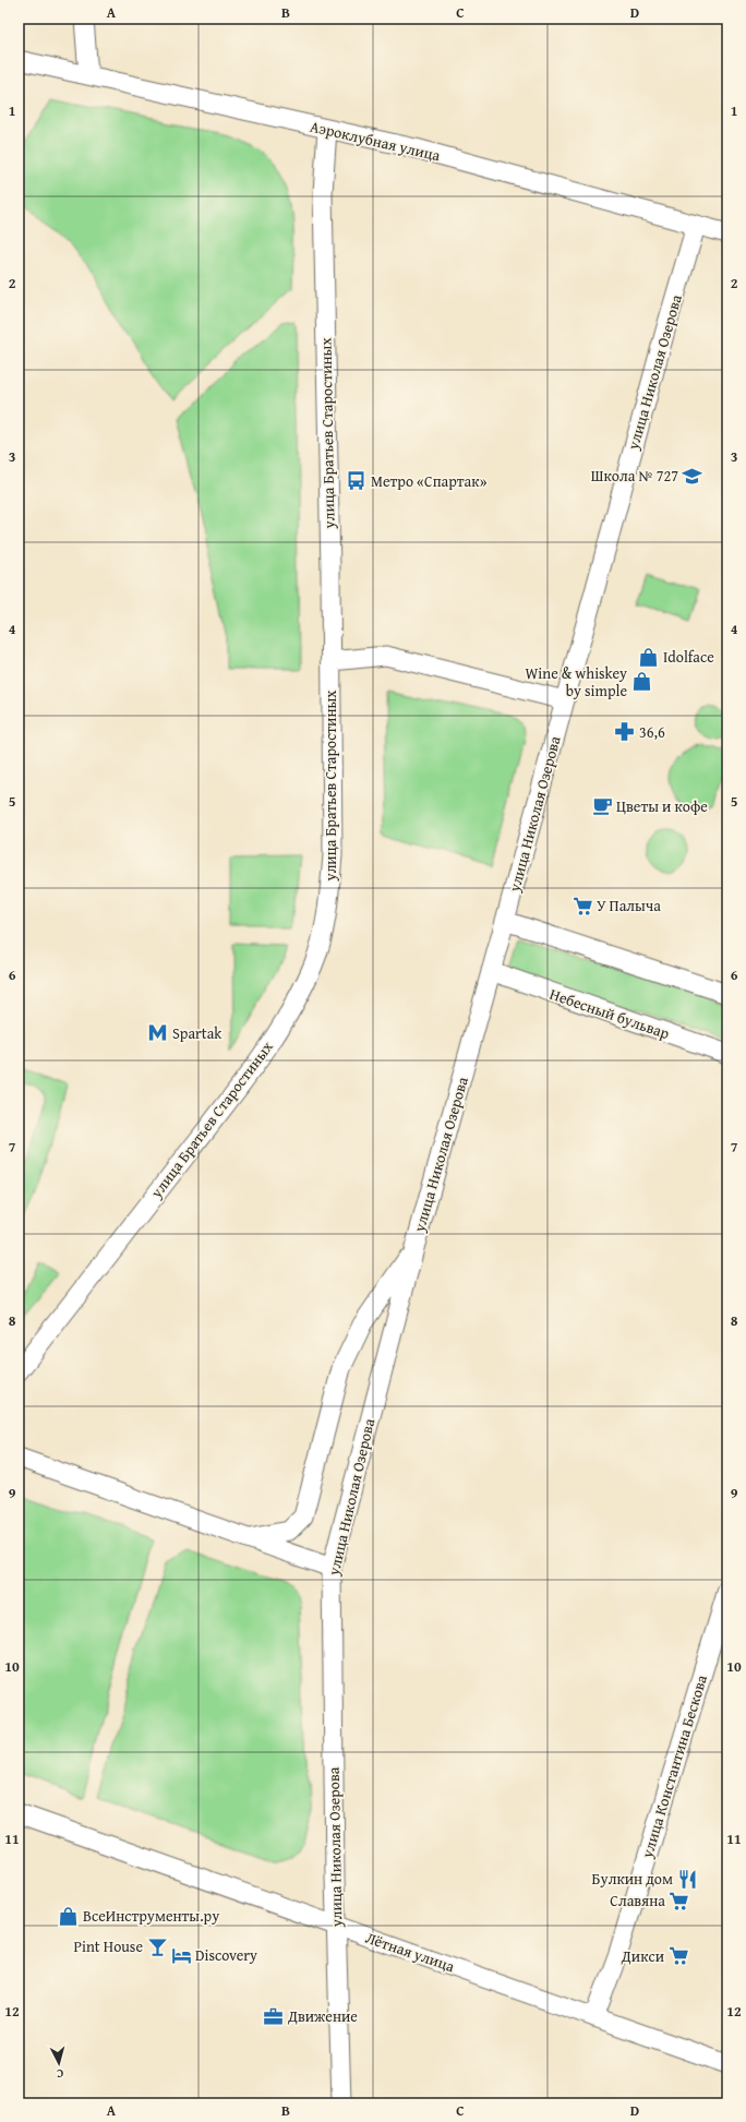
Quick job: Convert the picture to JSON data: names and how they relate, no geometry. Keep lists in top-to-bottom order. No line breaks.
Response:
{"streets":{"street":["Аэроклубная улица","улица Николая Озерова","улица Братьев Старостиных","Небесный бульвар","улица Константина Бескова","Лётная улица"]},"crossings":[["Аэроклубная улица","улица Николая Озерова"],["Аэроклубная улица","улица Братьев Старостиных"],["улица Николая Озерова","Небесный бульвар"],["улица Николая Озерова","Лётная улица"],["улица Константина Бескова","Лётная улица"]],"places":{"school or university":["Школа № 727"],"bus stop":["Метро «Спартак»"],"shop":["Idolface","Wine & whiskey by simple","ВсеИнструменты.ру"],"pharmacy":["36,6"],"cafe":["Цветы и кофе"],"supermarket":["У Палыча","Славяна","Дикси"],"metro station":["Spartak"],"restaurant":["Булкин дом"],"bar":["Pint House"],"hotel":["Discovery"],"office":["Движение"]},"north":"bottom","grid":{"columns":["A","B","C","D"],"rows":["1","2","3","4","5","6","7","8","9","10","11","12"]}}
